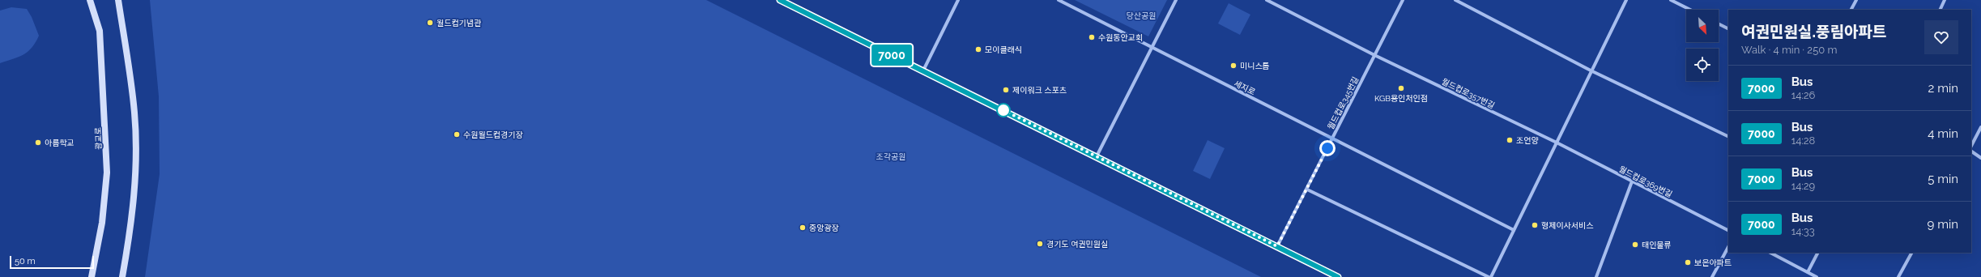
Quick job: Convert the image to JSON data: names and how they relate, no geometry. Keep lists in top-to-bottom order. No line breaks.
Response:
{"streets":{"street":["세지로","월드컵로357번길","월드컵로345번길","광교로","월드컵로369번길"]},"crossings":[["세지로","월드컵로345번길"],["월드컵로357번길","월드컵로345번길"],["월드컵로357번길","월드컵로369번길"]],"parks":["당산공원","조각공원"],"places":["월드컵기념관","수원동안교회","모이클래식","미니스톱","KGB용인처인점","제이워크 스포츠","수원월드컵경기장","조언양","아름학교","형제이사서비스","중앙광장","경기도 여권민원실","태인물류","보은아파트"],"lines":["bus line 7000"],"scale_bar":"50 m","north":"bottom right","page":{"on_map":"7000","heading":["여권민원실.풍림아파트","Walk · 4 min · 250 m"],"list":[{"mark":"7000","name":"Bus","note":"14:26","value":"2 min"},{"mark":"7000","name":"Bus","note":"14:28","value":"4 min"},{"mark":"7000","name":"Bus","note":"14:29","value":"5 min"},{"mark":"7000","name":"Bus","note":"14:33","value":"9 min"}],"scale":"50 m"}}
